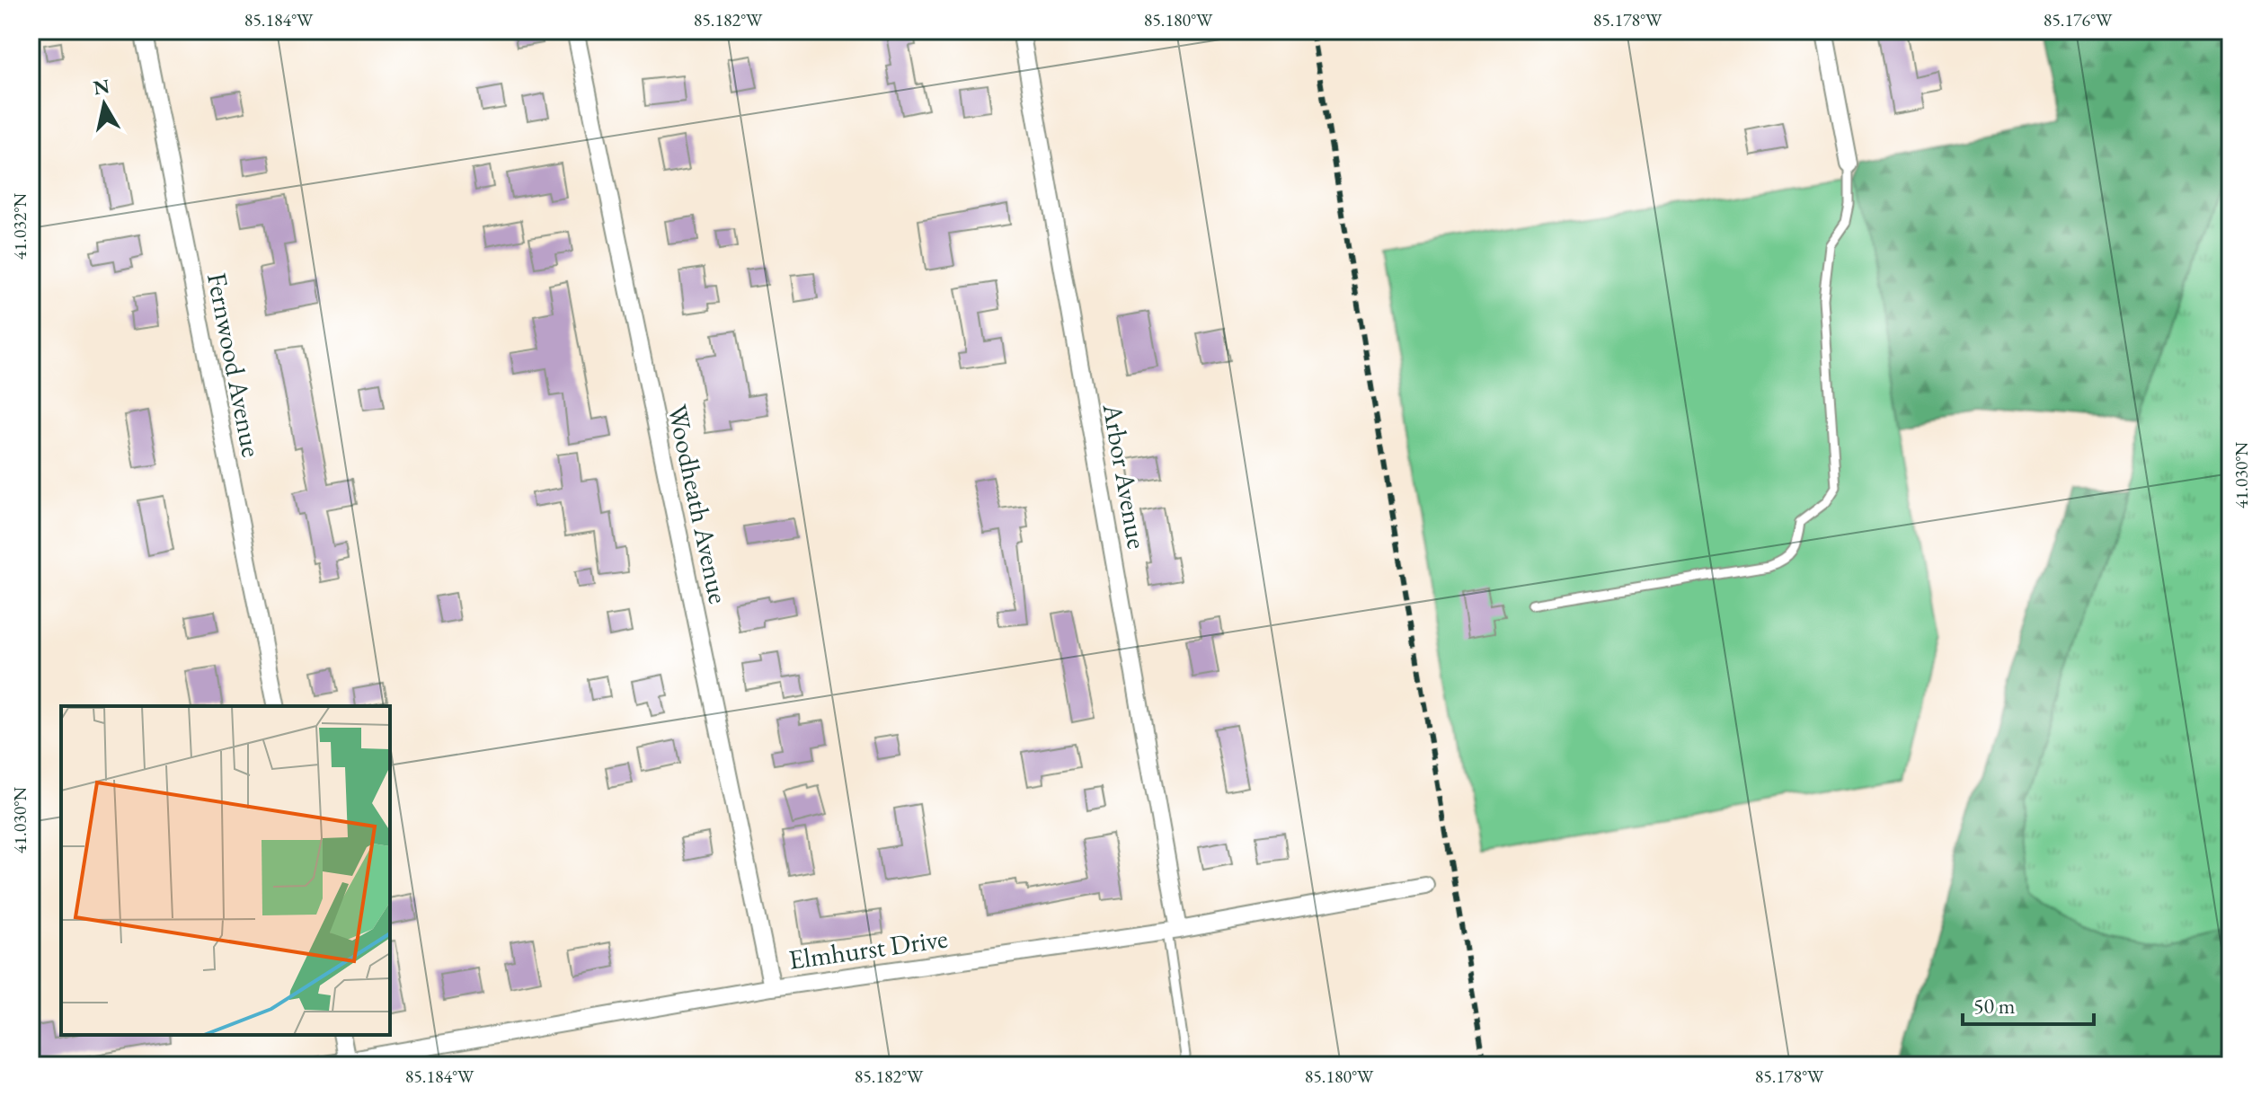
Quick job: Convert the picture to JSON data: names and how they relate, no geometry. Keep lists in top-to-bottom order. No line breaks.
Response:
{"streets":{"street":["Fernwood Avenue","Arbor Avenue","Woodheath Avenue","Elmhurst Drive"]},"crossings":[["Arbor Avenue","Elmhurst Drive"],["Woodheath Avenue","Elmhurst Drive"]],"scale_bar":"50 m","north":"top","coordinates":["85.184°W","85.182°W","85.180°W","85.178°W","85.176°W","41.032°N","41.030°N"]}
